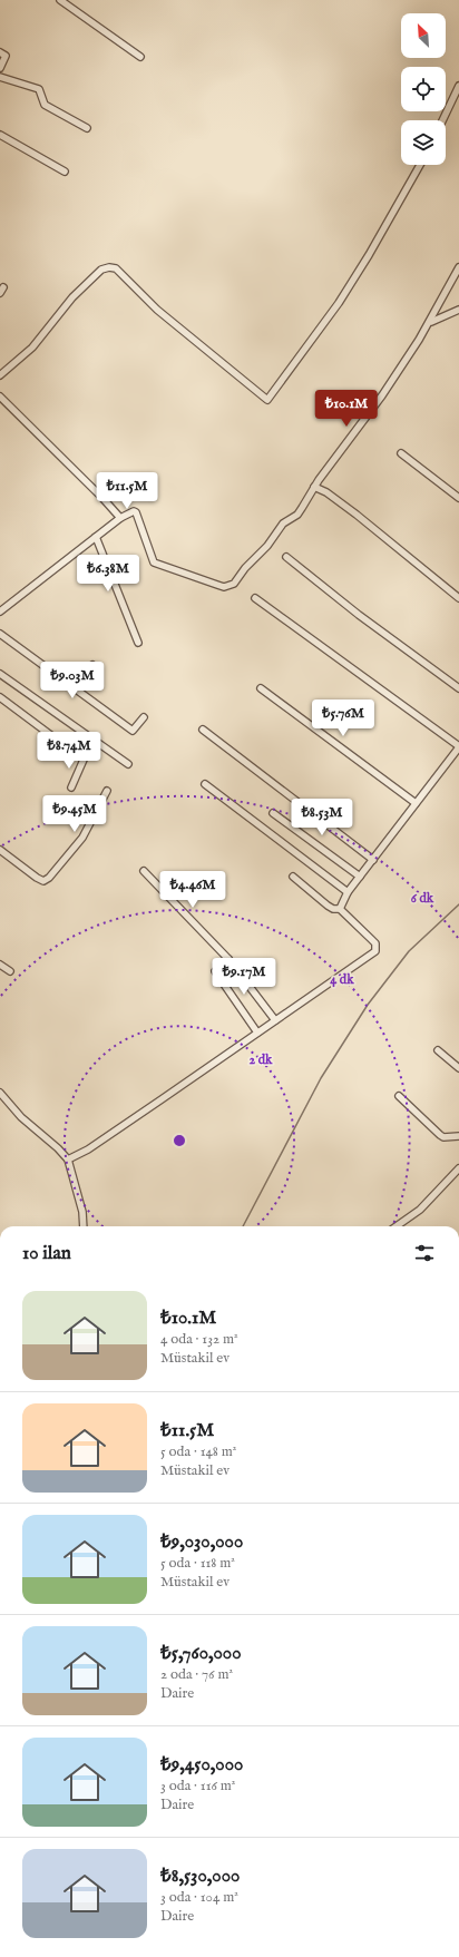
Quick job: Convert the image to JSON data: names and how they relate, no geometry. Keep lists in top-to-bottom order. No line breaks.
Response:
{"north":"top left","page":{"price":["₺10.1M","₺11.5M","₺6.38M","₺9.03M","₺5.76M","₺8.74M","₺9.45M","₺8.53M","₺4.46M","₺9.17M"],"heading":"10 ilan","list":[{"name":"₺10.1M","note":"4 oda · 132 m² · Müstakil ev"},{"name":"₺11.5M","note":"5 oda · 148 m² · Müstakil ev"},{"name":"₺9,030,000","note":"5 oda · 118 m² · Müstakil ev"},{"name":"₺5,760,000","note":"2 oda · 76 m² · Daire"},{"name":"₺9,450,000","note":"3 oda · 116 m² · Daire"},{"name":"₺8,530,000","note":"3 oda · 104 m² · Daire"}]},"rings":["6 dk","4 dk","2 dk"]}
